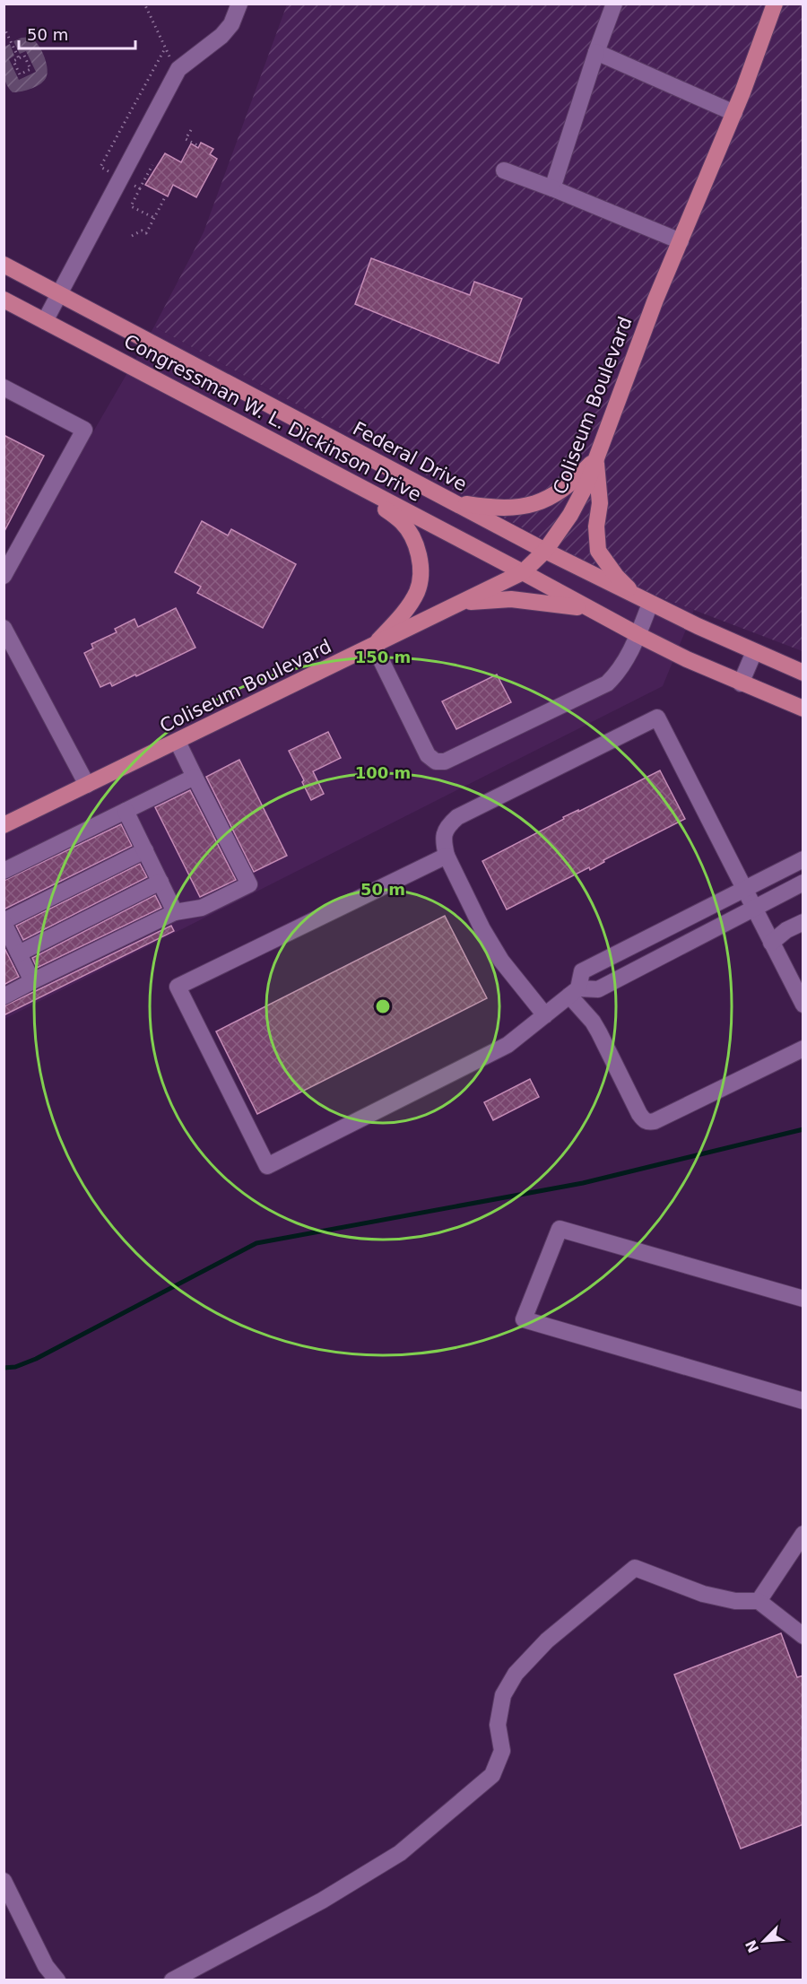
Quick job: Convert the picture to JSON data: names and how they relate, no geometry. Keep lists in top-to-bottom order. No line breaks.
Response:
{"streets":{"main road":["Coliseum Boulevard","Congressman W. L. Dickinson Drive","Federal Drive"]},"crossings":[["Coliseum Boulevard","Congressman W. L. Dickinson Drive"],["Coliseum Boulevard","Federal Drive"]],"scale_bar":"50 m","north":"bottom left","rings":["150 m","100 m","50 m"]}
